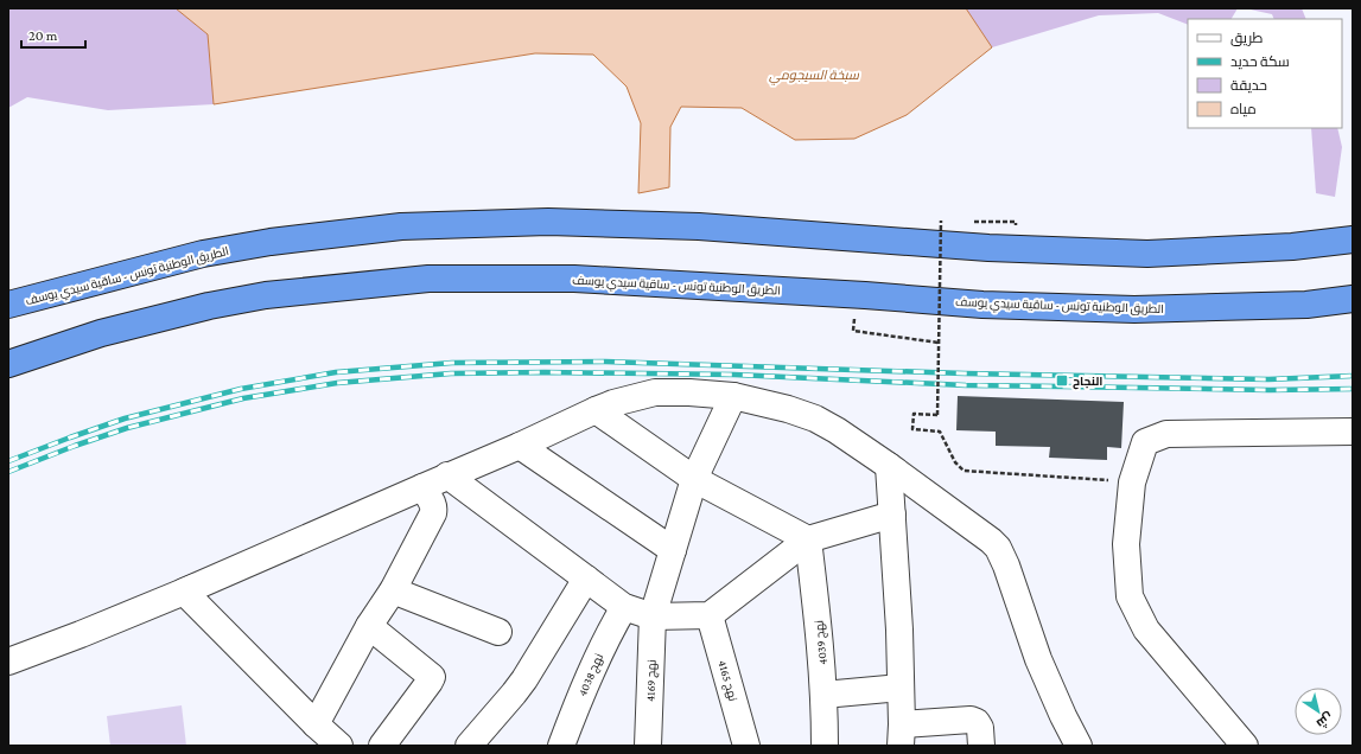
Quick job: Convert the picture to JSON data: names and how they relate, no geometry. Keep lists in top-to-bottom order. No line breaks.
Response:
{"streets":{"highway":["الطريق الوطنية تونس - ساقية سيدي يوسف"],"street":["نهج 4039","نهج 4038","نهج 4169","نهج 4165"]},"water":["سبخة السيجومي"],"places":{"transit":["النجاح"]},"legend":["طريق","سكة حديد","حديقة","مياه"],"scale_bar":"20 m","north":"bottom right"}
